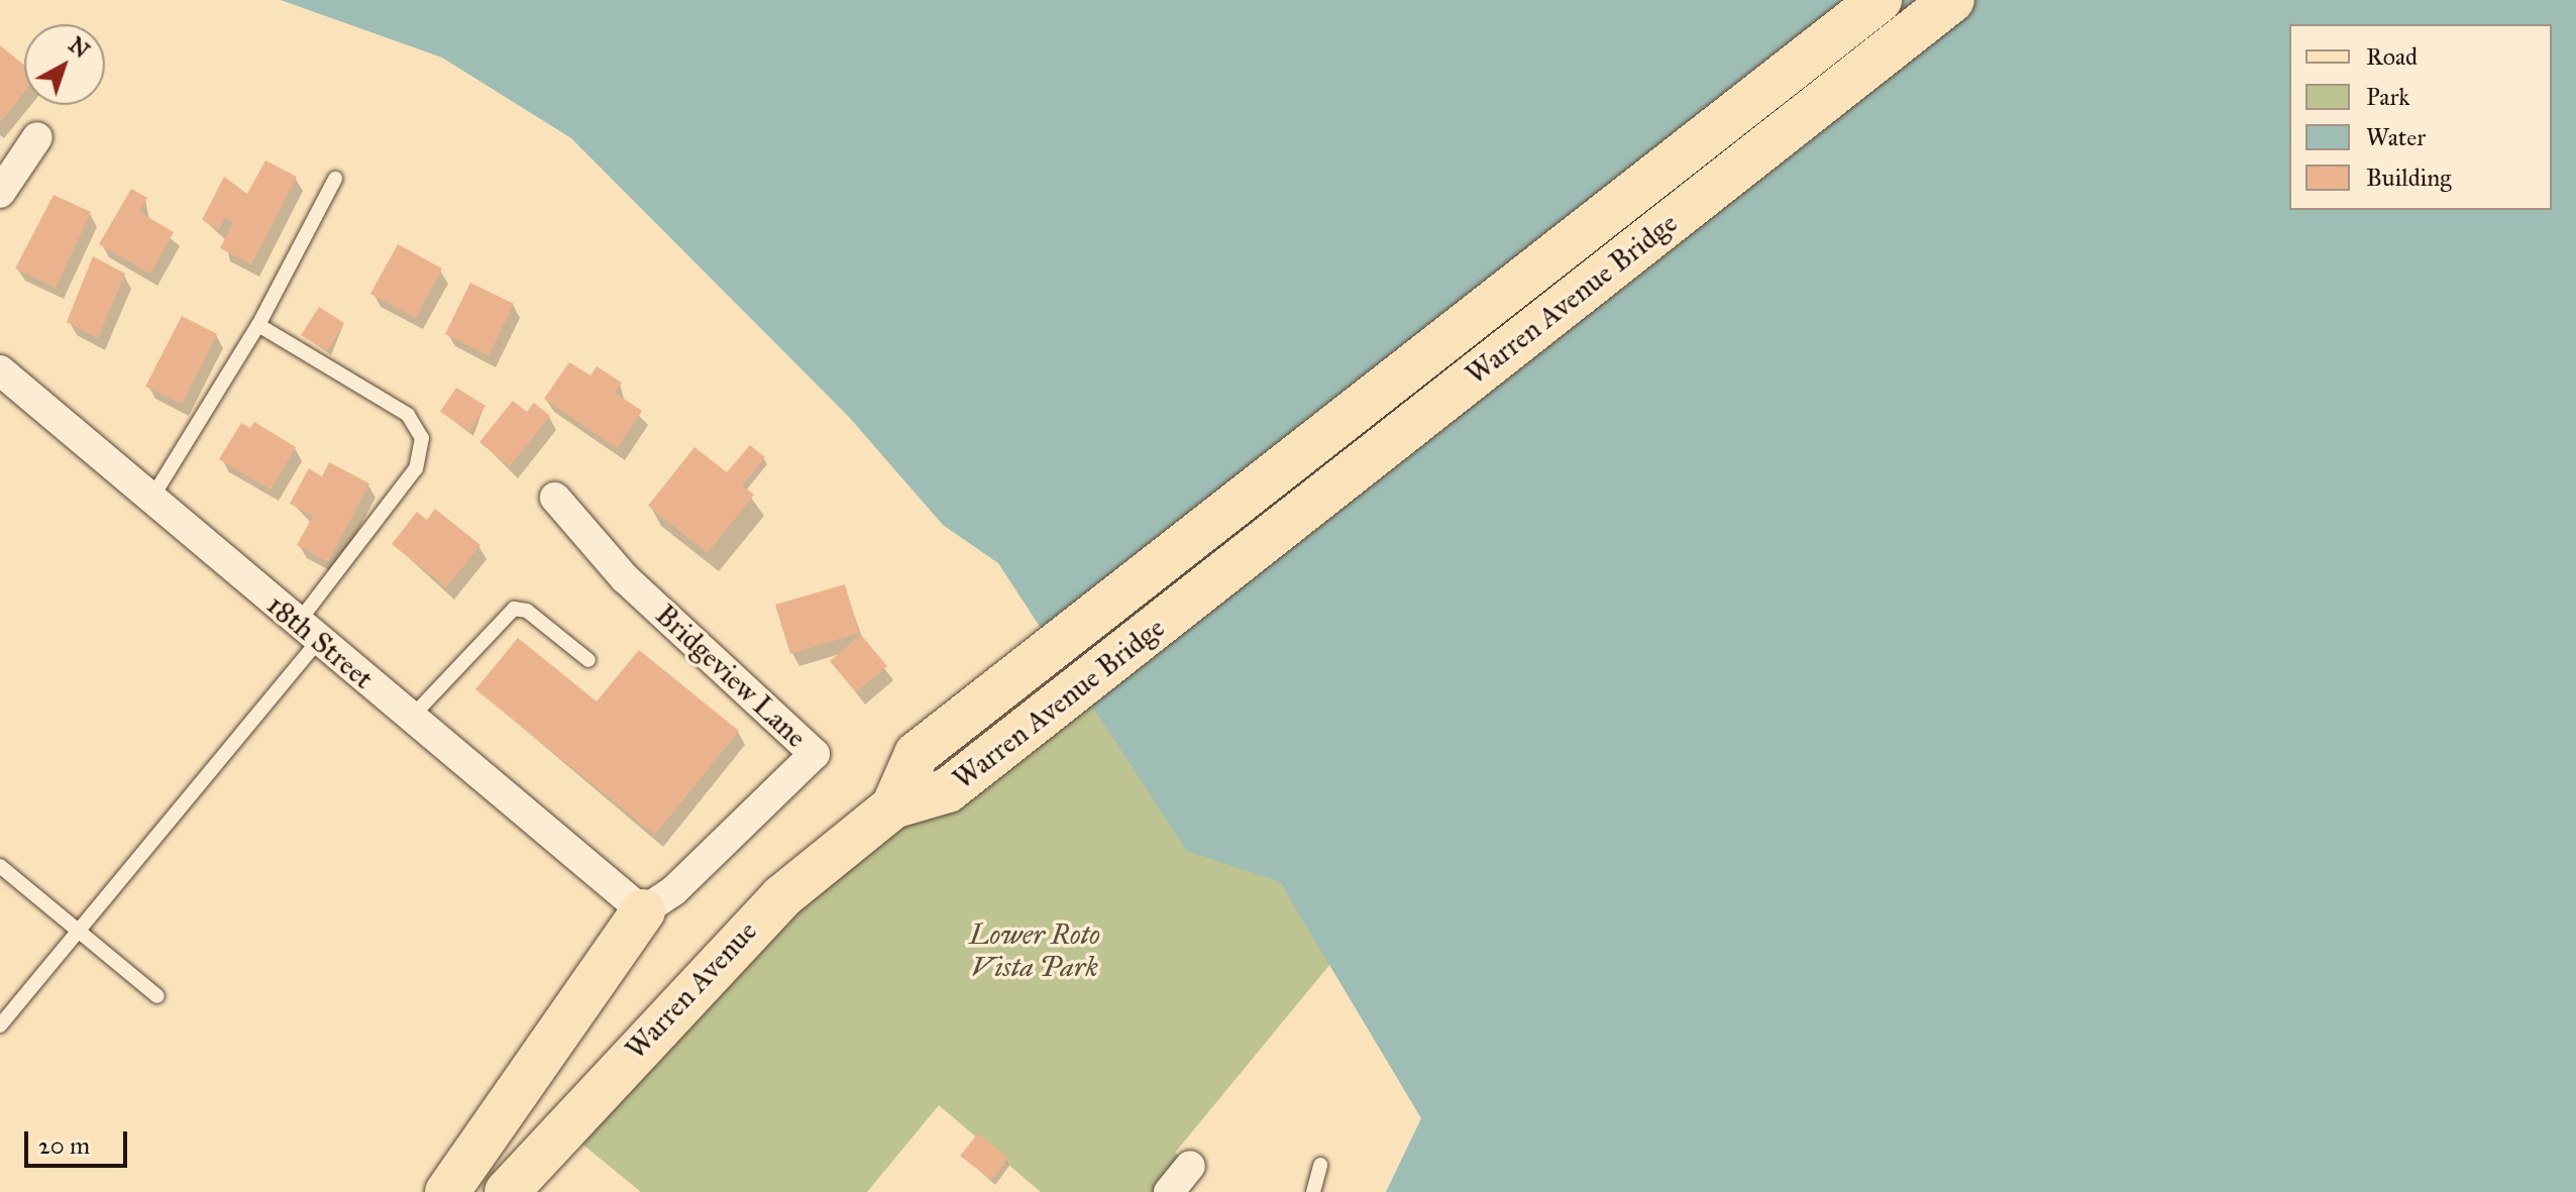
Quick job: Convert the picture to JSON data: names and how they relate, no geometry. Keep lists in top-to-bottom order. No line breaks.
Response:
{"streets":{"main road":["Warren Avenue Bridge","Warren Avenue"],"street":["18th Street","Bridgeview Lane"]},"crossings":[["Warren Avenue Bridge","Warren Avenue"],["18th Street","Bridgeview Lane"]],"parks":["Lower Roto Vista Park"],"legend":["Road","Park","Water","Building"],"scale_bar":"20 m","north":"top right"}
